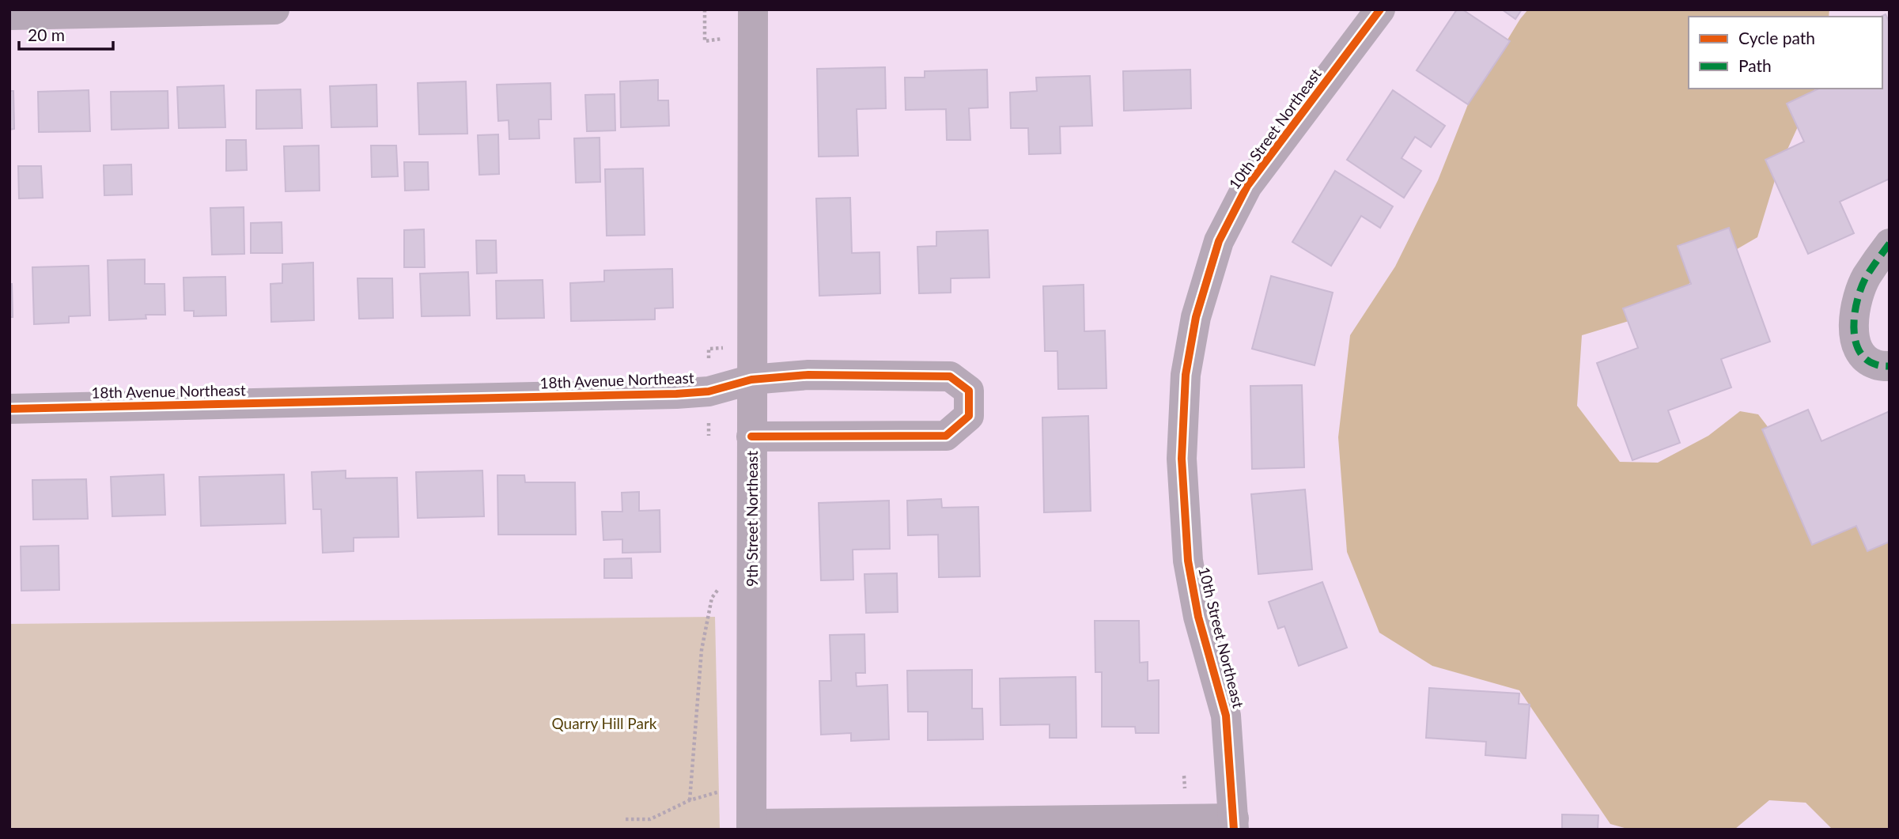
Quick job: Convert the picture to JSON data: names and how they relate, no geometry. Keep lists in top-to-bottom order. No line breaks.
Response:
{"streets":{"street":["10th Street Northeast","18th Avenue Northeast","9th Street Northeast"]},"crossings":[["18th Avenue Northeast","9th Street Northeast"]],"parks":["Quarry Hill Park"],"legend":["Cycle path","Path"],"scale_bar":"20 m"}
